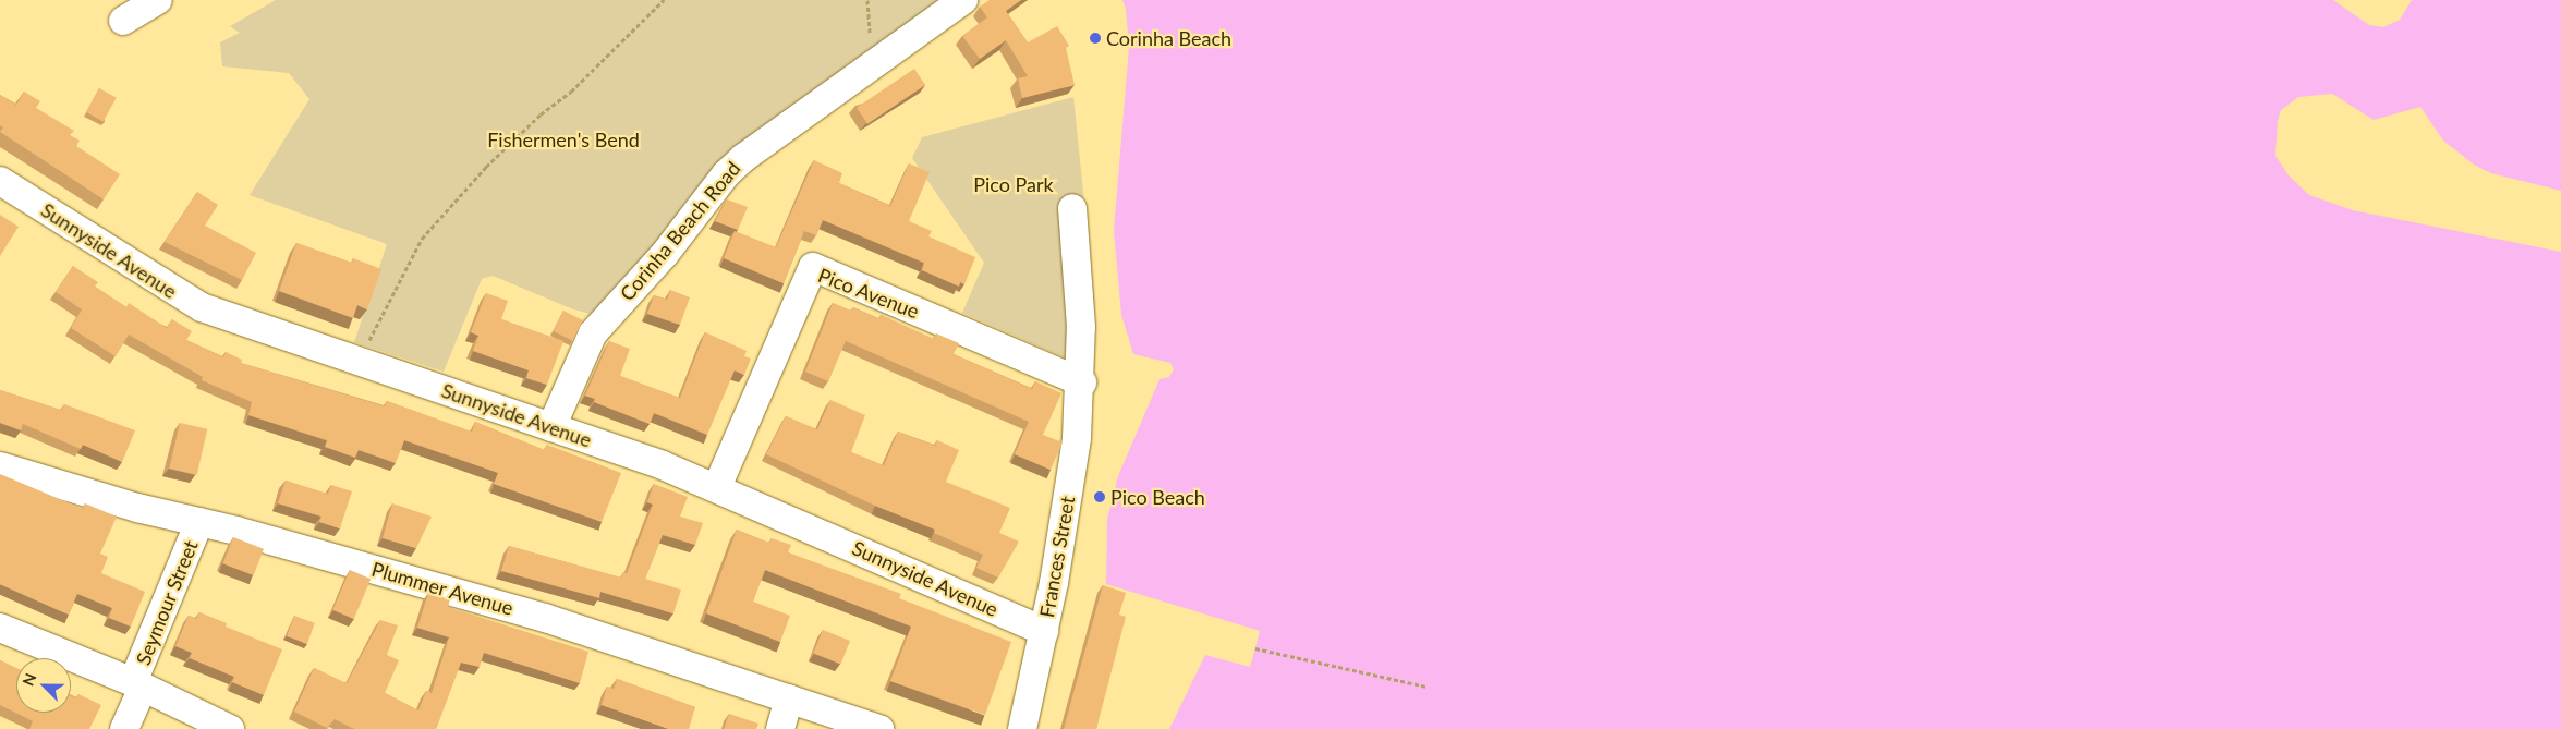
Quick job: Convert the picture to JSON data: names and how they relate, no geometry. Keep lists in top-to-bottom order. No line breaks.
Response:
{"streets":{"street":["Corinha Beach Road","Sunnyside Avenue","Pico Avenue","Frances Street","Plummer Avenue","Seymour Street"]},"crossings":[["Corinha Beach Road","Sunnyside Avenue"],["Sunnyside Avenue","Pico Avenue"],["Sunnyside Avenue","Frances Street"],["Pico Avenue","Frances Street"],["Plummer Avenue","Seymour Street"]],"parks":["Fishermen's Bend","Pico Park"],"places":["Corinha Beach","Pico Beach"],"north":"top left"}
